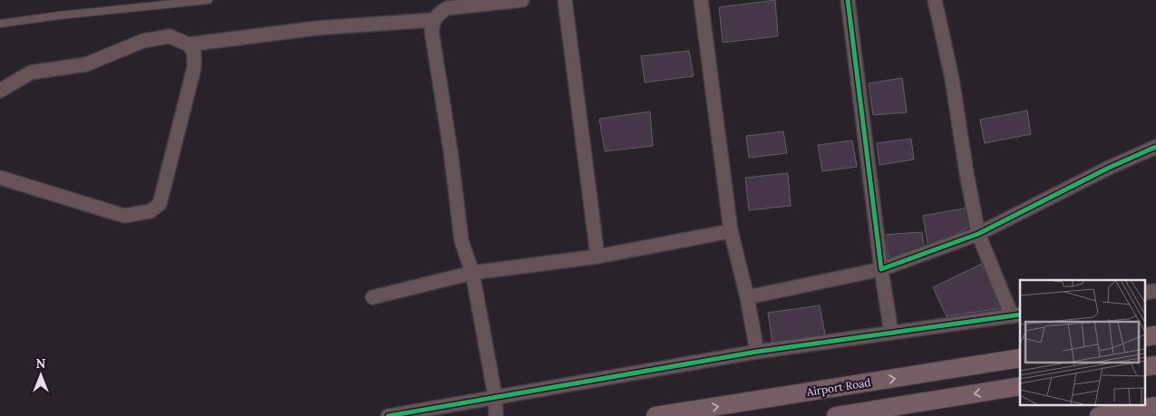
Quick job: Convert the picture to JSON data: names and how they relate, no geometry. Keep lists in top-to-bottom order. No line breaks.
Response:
{"streets":{"street":["Airport Road"]},"north":"top"}
